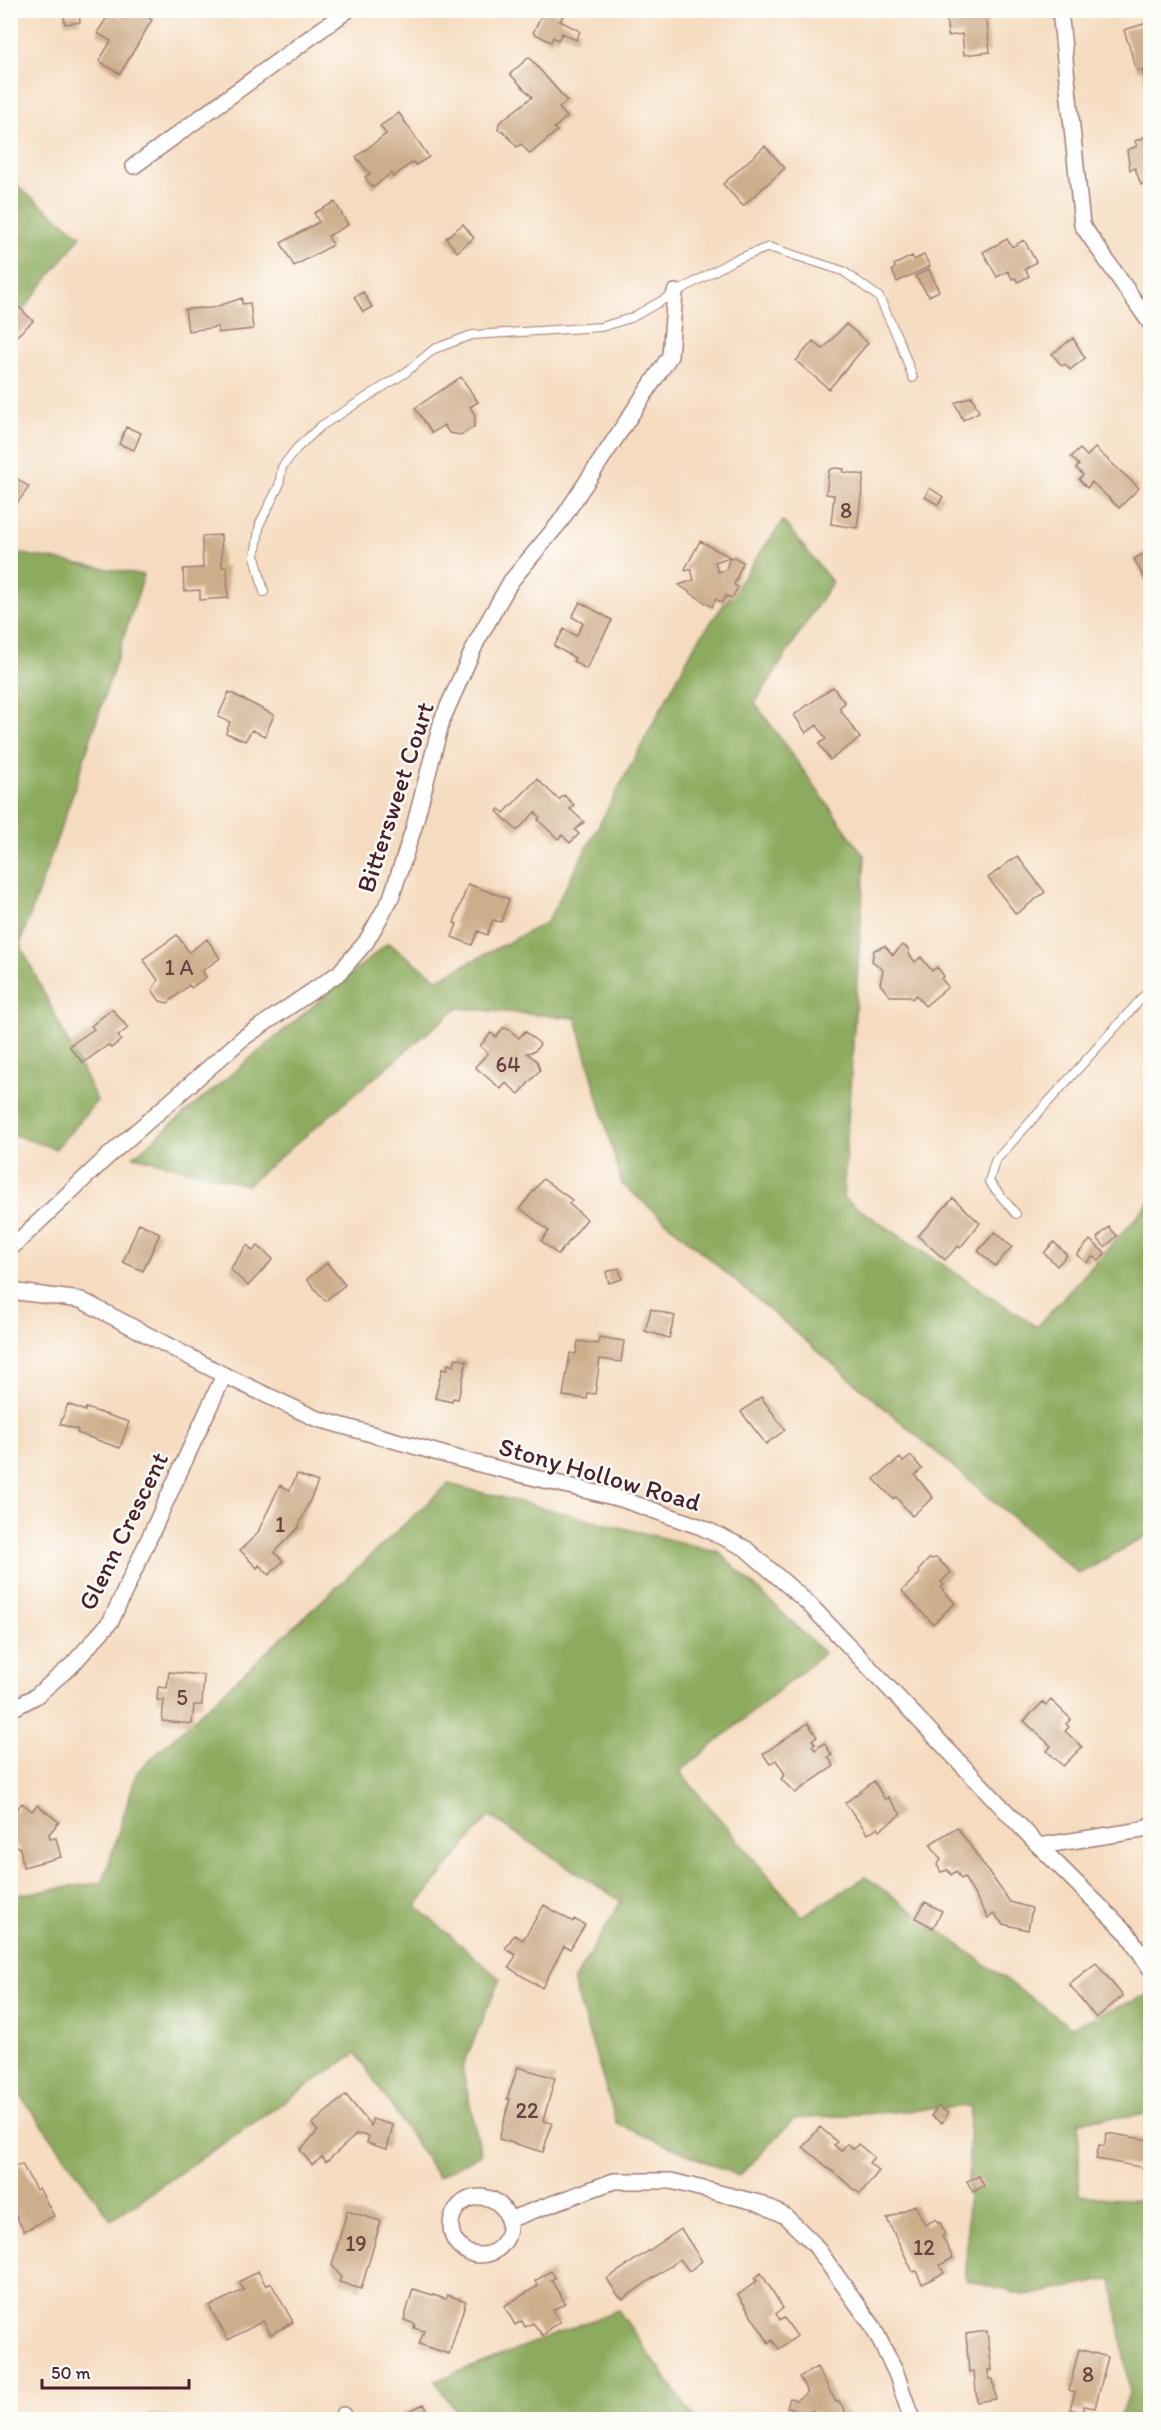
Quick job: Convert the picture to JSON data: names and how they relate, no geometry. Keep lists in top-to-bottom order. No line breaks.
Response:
{"streets":{"street":["Bittersweet Court","Stony Hollow Road","Glenn Crescent"]},"crossings":[["Stony Hollow Road","Glenn Crescent"]],"house_numbers":["8","1 A","64","1","5","22","19","12","8"],"scale_bar":"50 m"}
